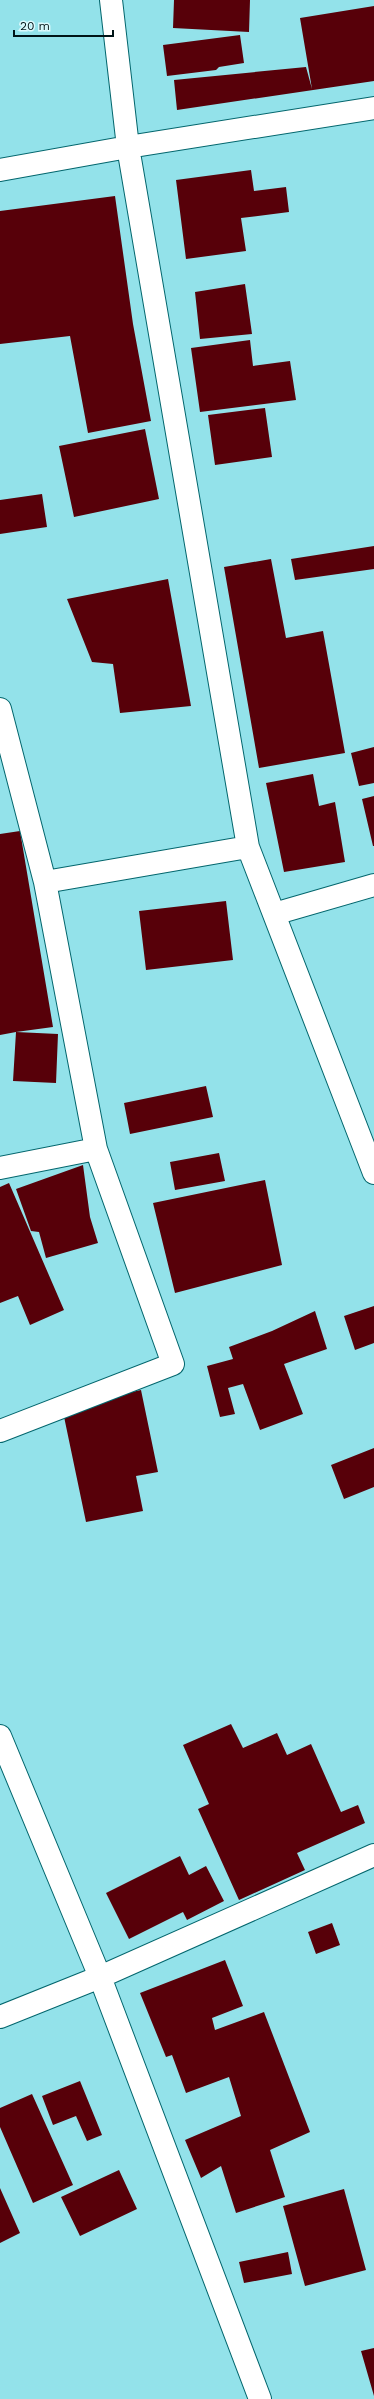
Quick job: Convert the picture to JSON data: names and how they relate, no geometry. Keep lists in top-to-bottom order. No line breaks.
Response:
{"scale_bar":"20 m"}
